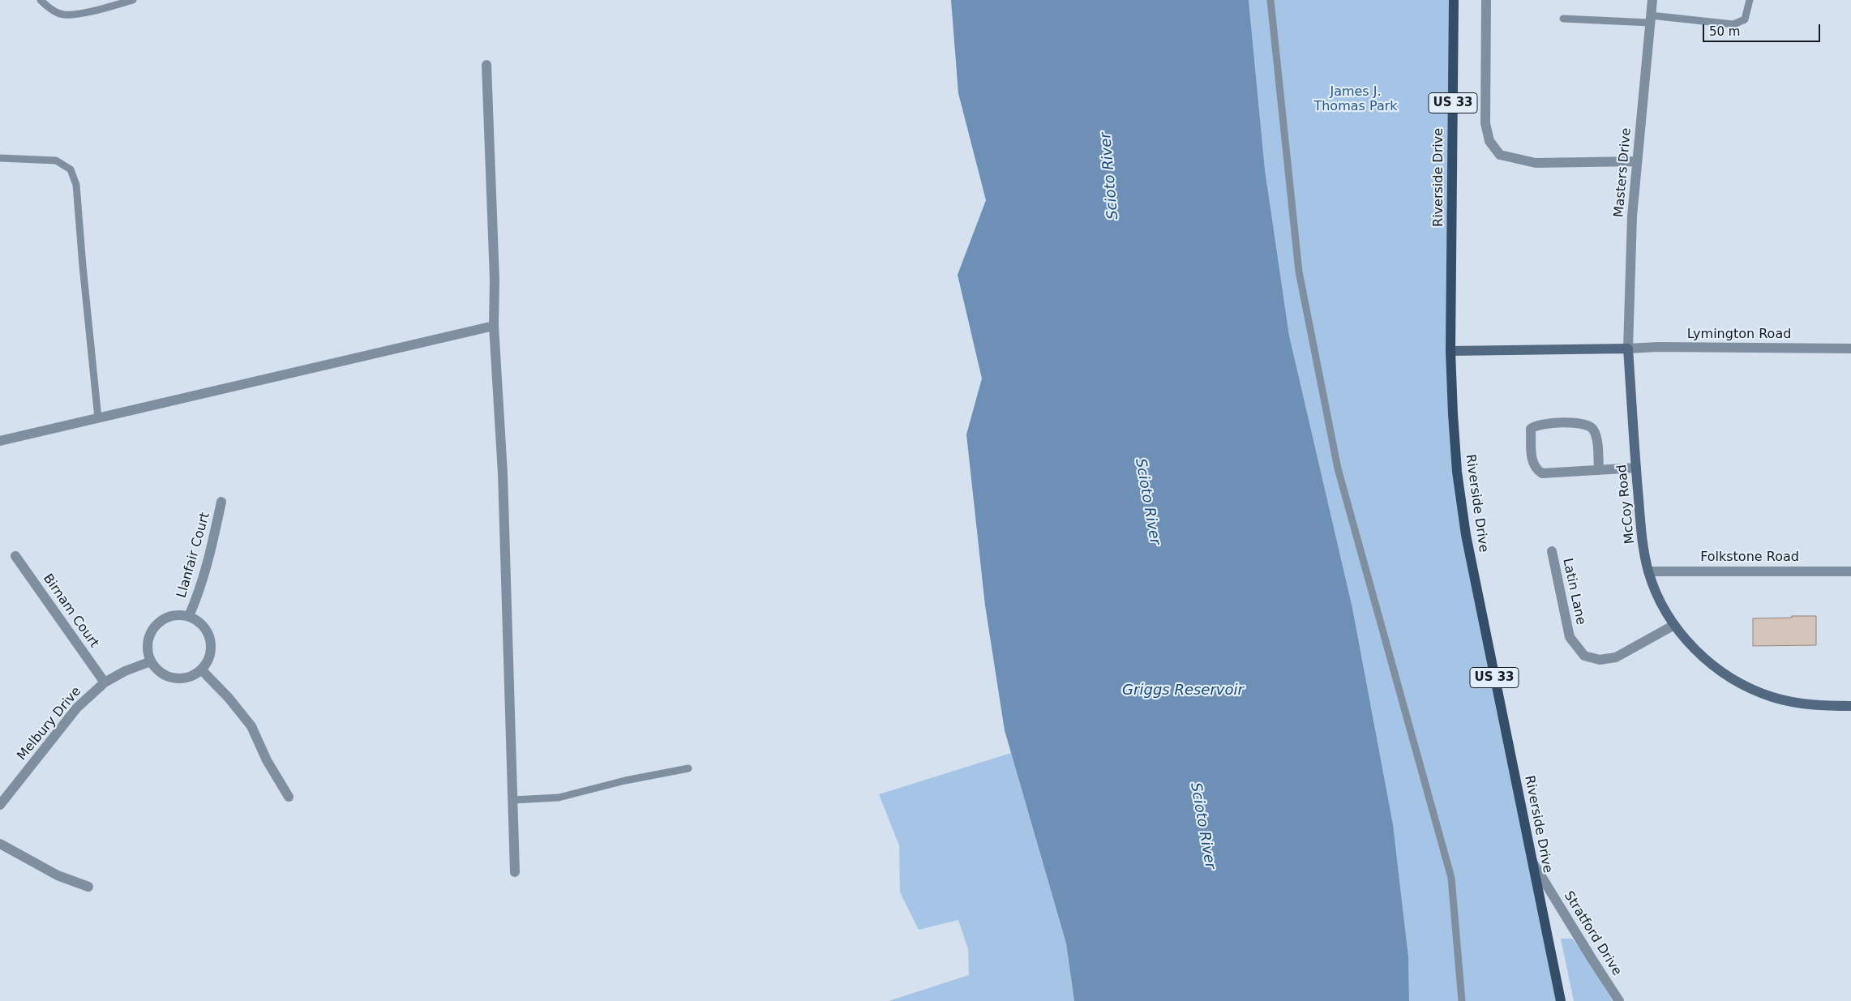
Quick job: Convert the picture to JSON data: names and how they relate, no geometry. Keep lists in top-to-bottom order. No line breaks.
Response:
{"streets":{"main road":["US 33","Riverside Drive","McCoy Road"],"street":["Masters Drive","Lymington Road","Llanfair Court","Folkstone Road","Latin Lane","Birnam Court","Melbury Drive","Stratford Drive"]},"crossings":[["Masters Drive","Lymington Road"],["Masters Drive","McCoy Road"],["Riverside Drive","Stratford Drive"],["Lymington Road","McCoy Road"],["McCoy Road","Folkstone Road"],["McCoy Road","Latin Lane"],["Llanfair Court","Melbury Drive"],["Birnam Court","Melbury Drive"]],"water":["Scioto River","Griggs Reservoir"],"parks":["James J. Thomas Park"],"scale_bar":"50 m"}
